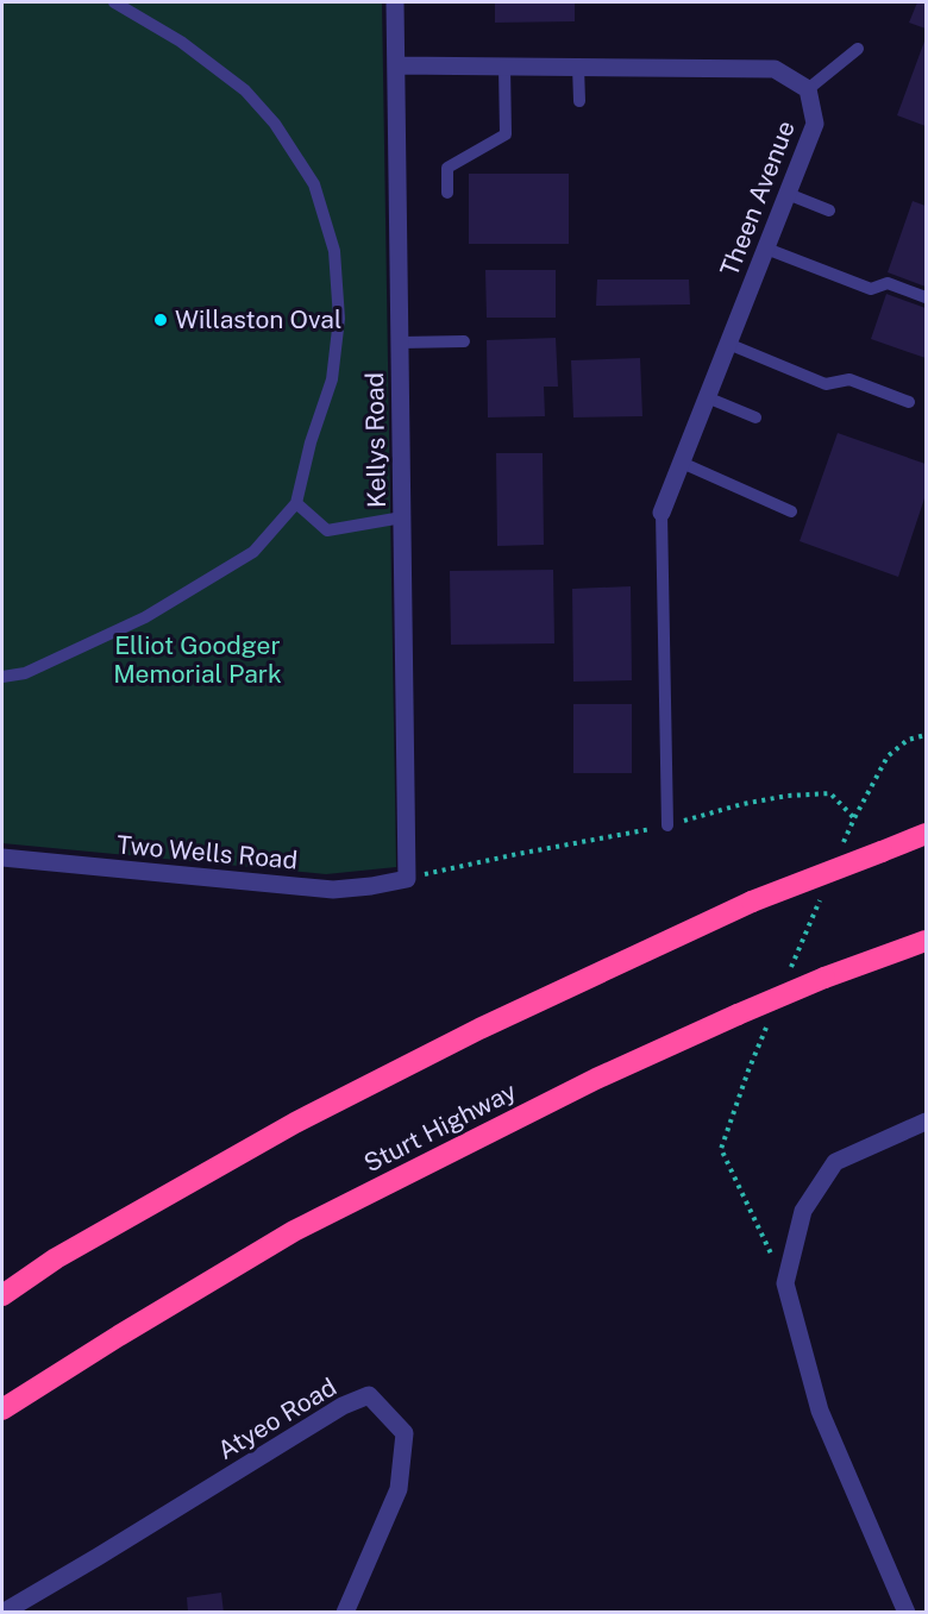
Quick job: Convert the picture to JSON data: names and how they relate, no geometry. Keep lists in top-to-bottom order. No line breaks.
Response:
{"streets":{"highway":["Sturt Highway"],"street":["Theen Avenue","Kellys Road","Two Wells Road","Atyeo Road"]},"crossings":[["Kellys Road","Two Wells Road"]],"parks":["Elliot Goodger Memorial Park"],"places":["Willaston Oval"]}
